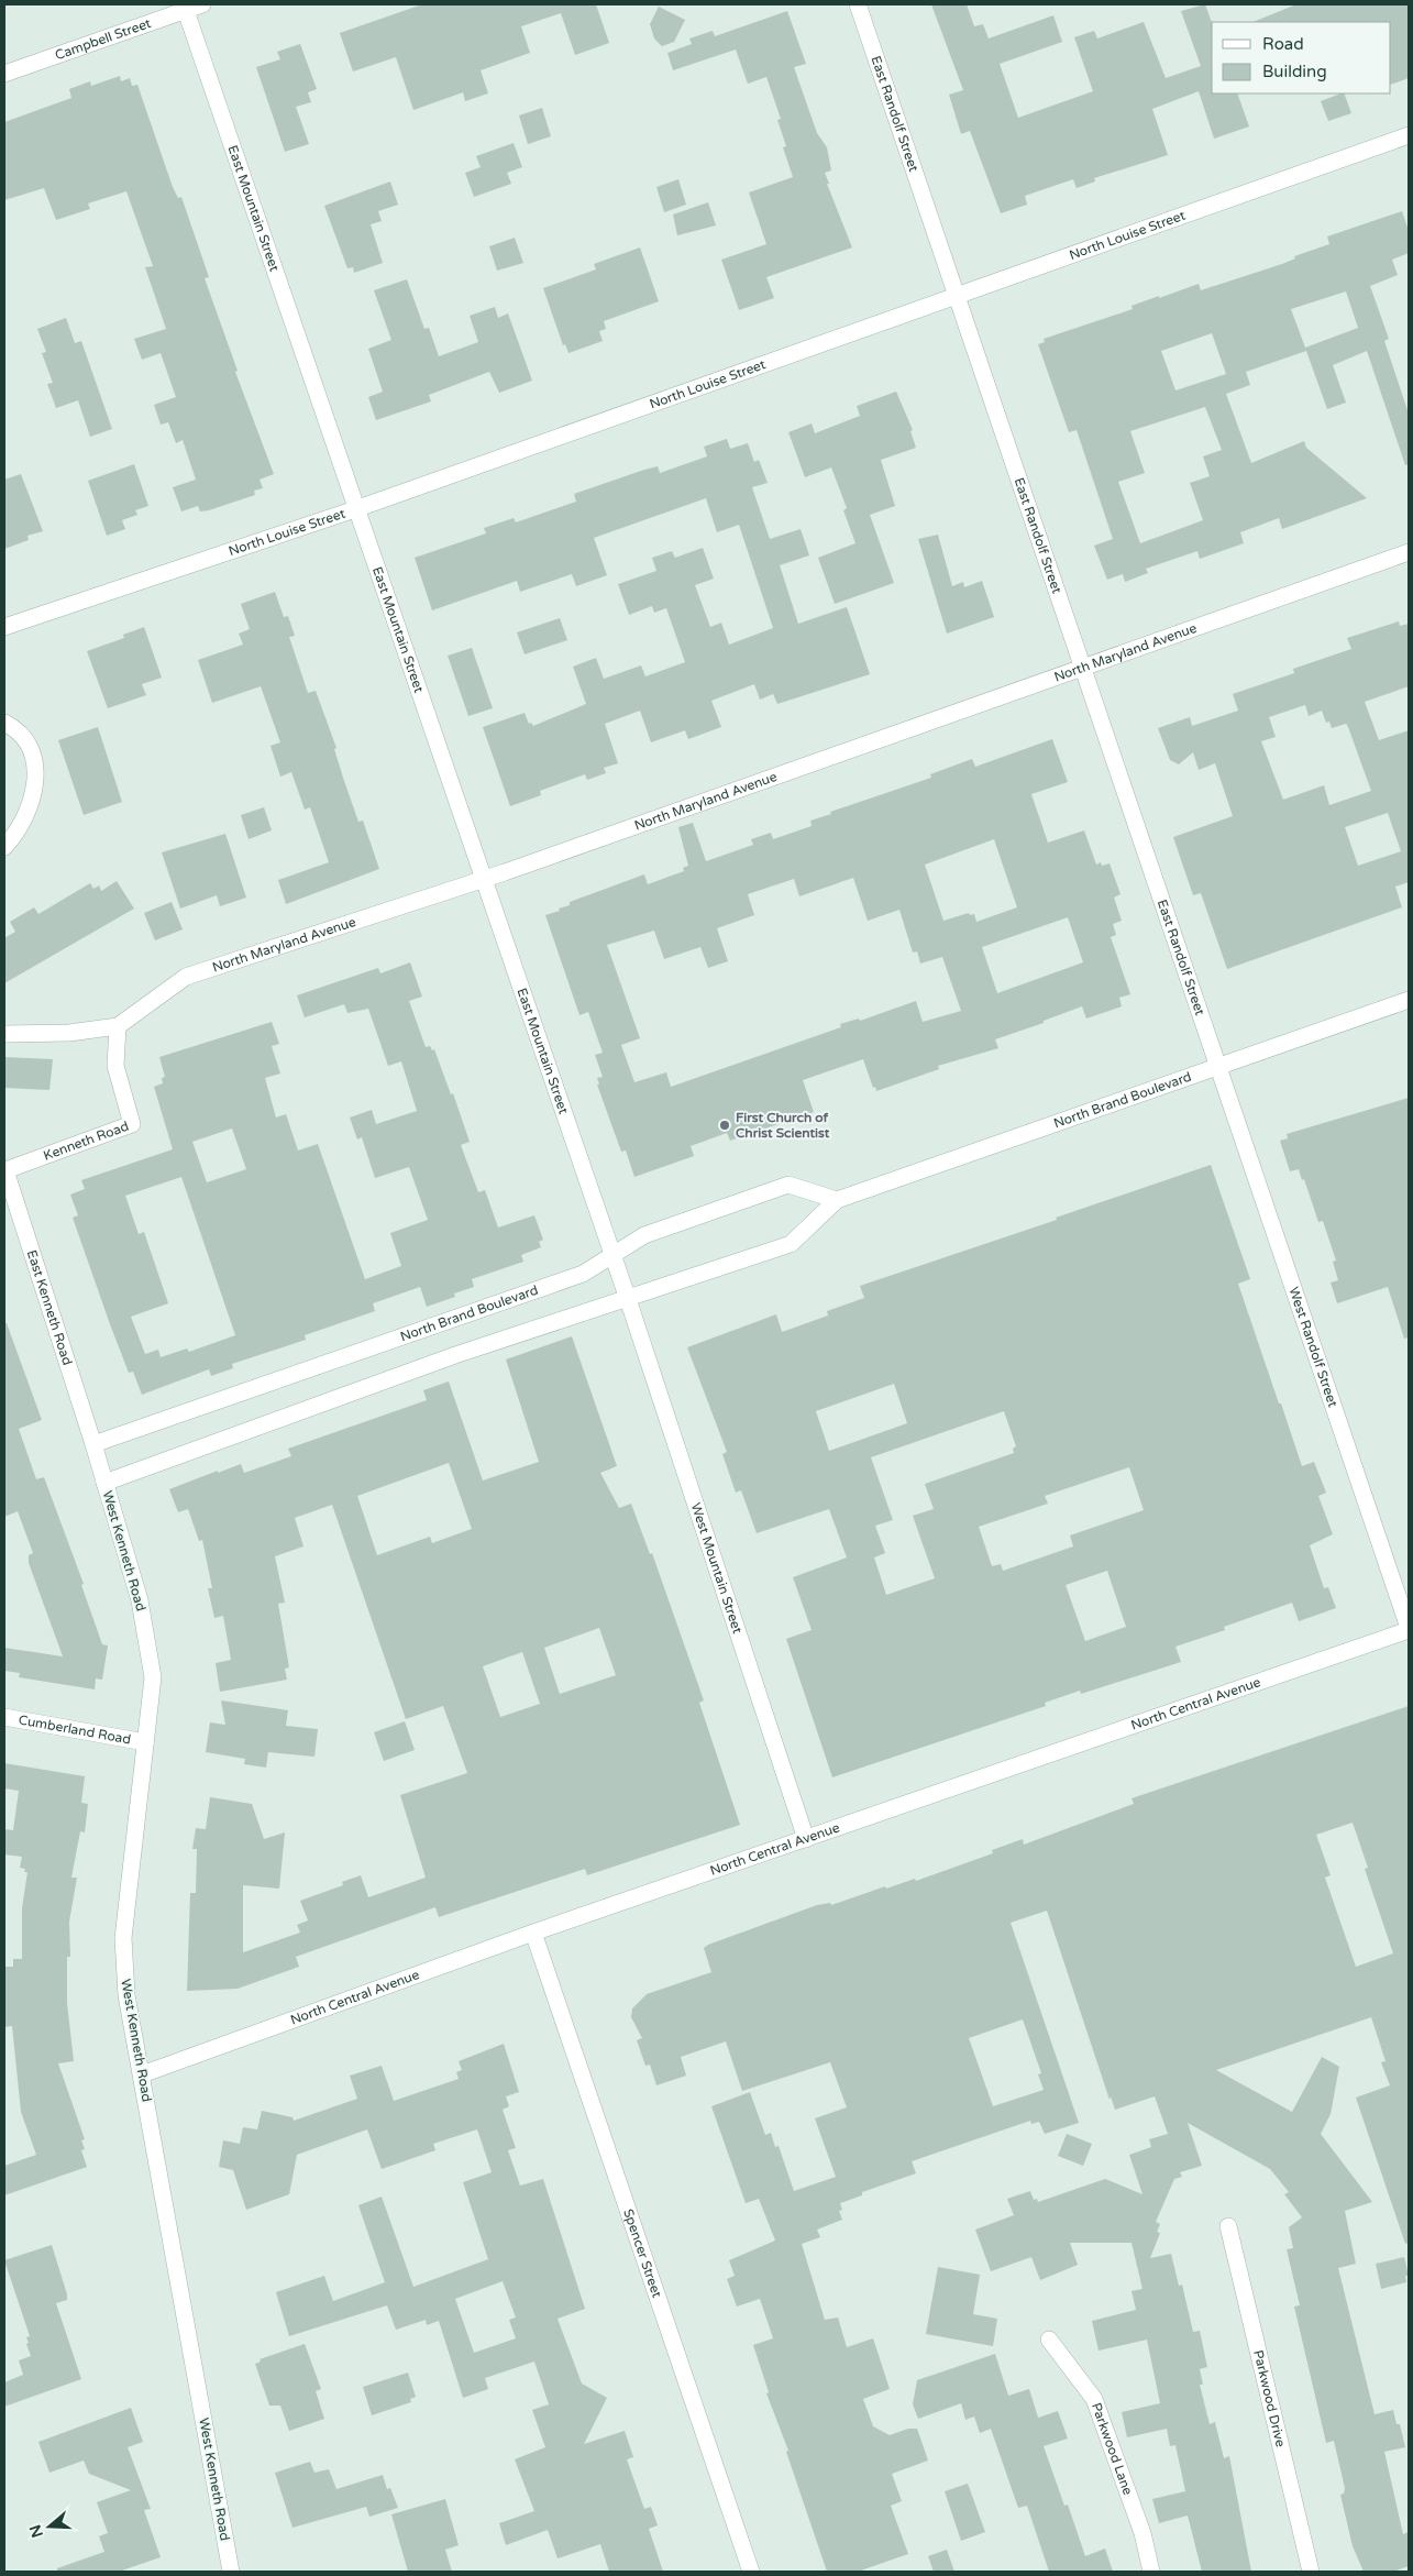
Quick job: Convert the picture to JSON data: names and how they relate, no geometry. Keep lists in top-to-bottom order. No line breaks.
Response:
{"streets":{"street":["Campbell Street","East Randolf Street","East Mountain Street","North Louise Street","North Maryland Avenue","North Brand Boulevard","Kenneth Road","East Kenneth Road","West Randolf Street","West Kenneth Road","West Mountain Street","North Central Avenue","Cumberland Road","Spencer Street","Parkwood Drive","Parkwood Lane"]},"crossings":[["Campbell Street","East Mountain Street"],["East Randolf Street","North Louise Street"],["East Randolf Street","North Maryland Avenue"],["East Randolf Street","North Brand Boulevard"],["East Randolf Street","West Randolf Street"],["East Mountain Street","North Louise Street"],["East Mountain Street","North Maryland Avenue"],["East Mountain Street","North Brand Boulevard"],["East Mountain Street","West Mountain Street"],["North Maryland Avenue","Kenneth Road"],["North Brand Boulevard","East Kenneth Road"],["North Brand Boulevard","West Randolf Street"],["North Brand Boulevard","West Kenneth Road"],["North Brand Boulevard","West Mountain Street"],["Kenneth Road","East Kenneth Road"],["East Kenneth Road","West Kenneth Road"],["West Randolf Street","North Central Avenue"],["West Kenneth Road","North Central Avenue"],["West Kenneth Road","Cumberland Road"],["West Mountain Street","North Central Avenue"],["North Central Avenue","Spencer Street"]],"places":["First Church of Christ Scientist"],"legend":["Road","Building"],"north":"left"}
